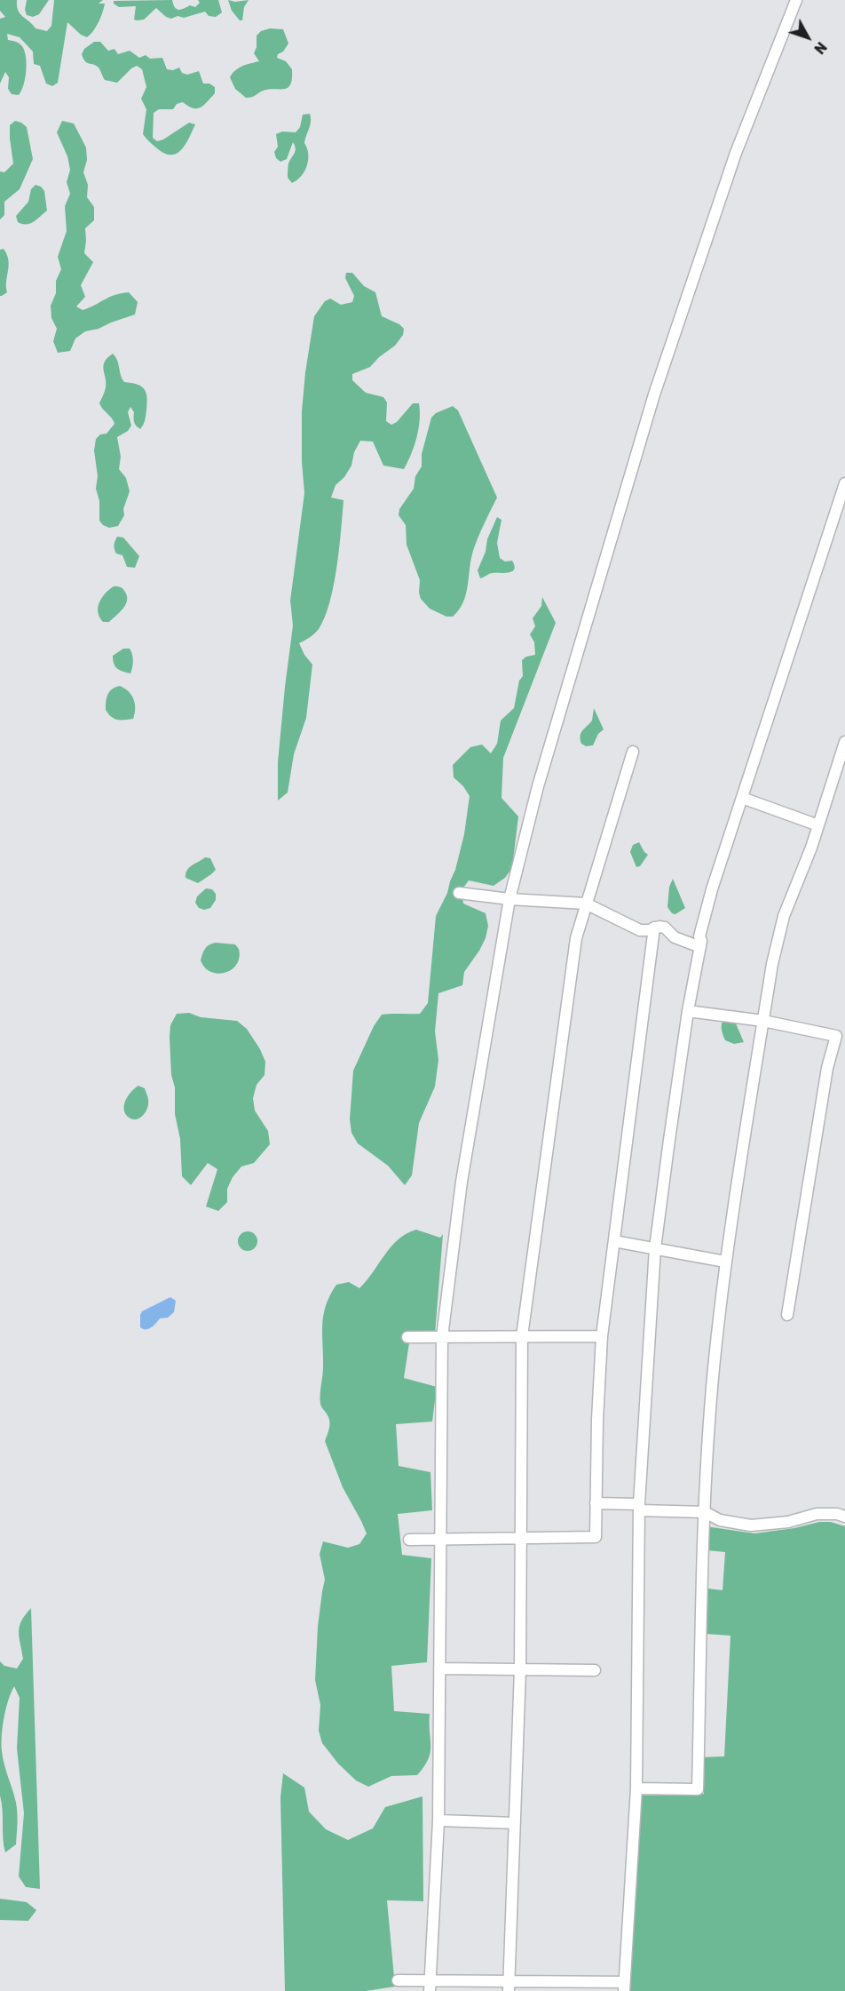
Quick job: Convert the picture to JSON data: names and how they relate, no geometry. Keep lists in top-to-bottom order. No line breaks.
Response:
{"north":"bottom right"}
